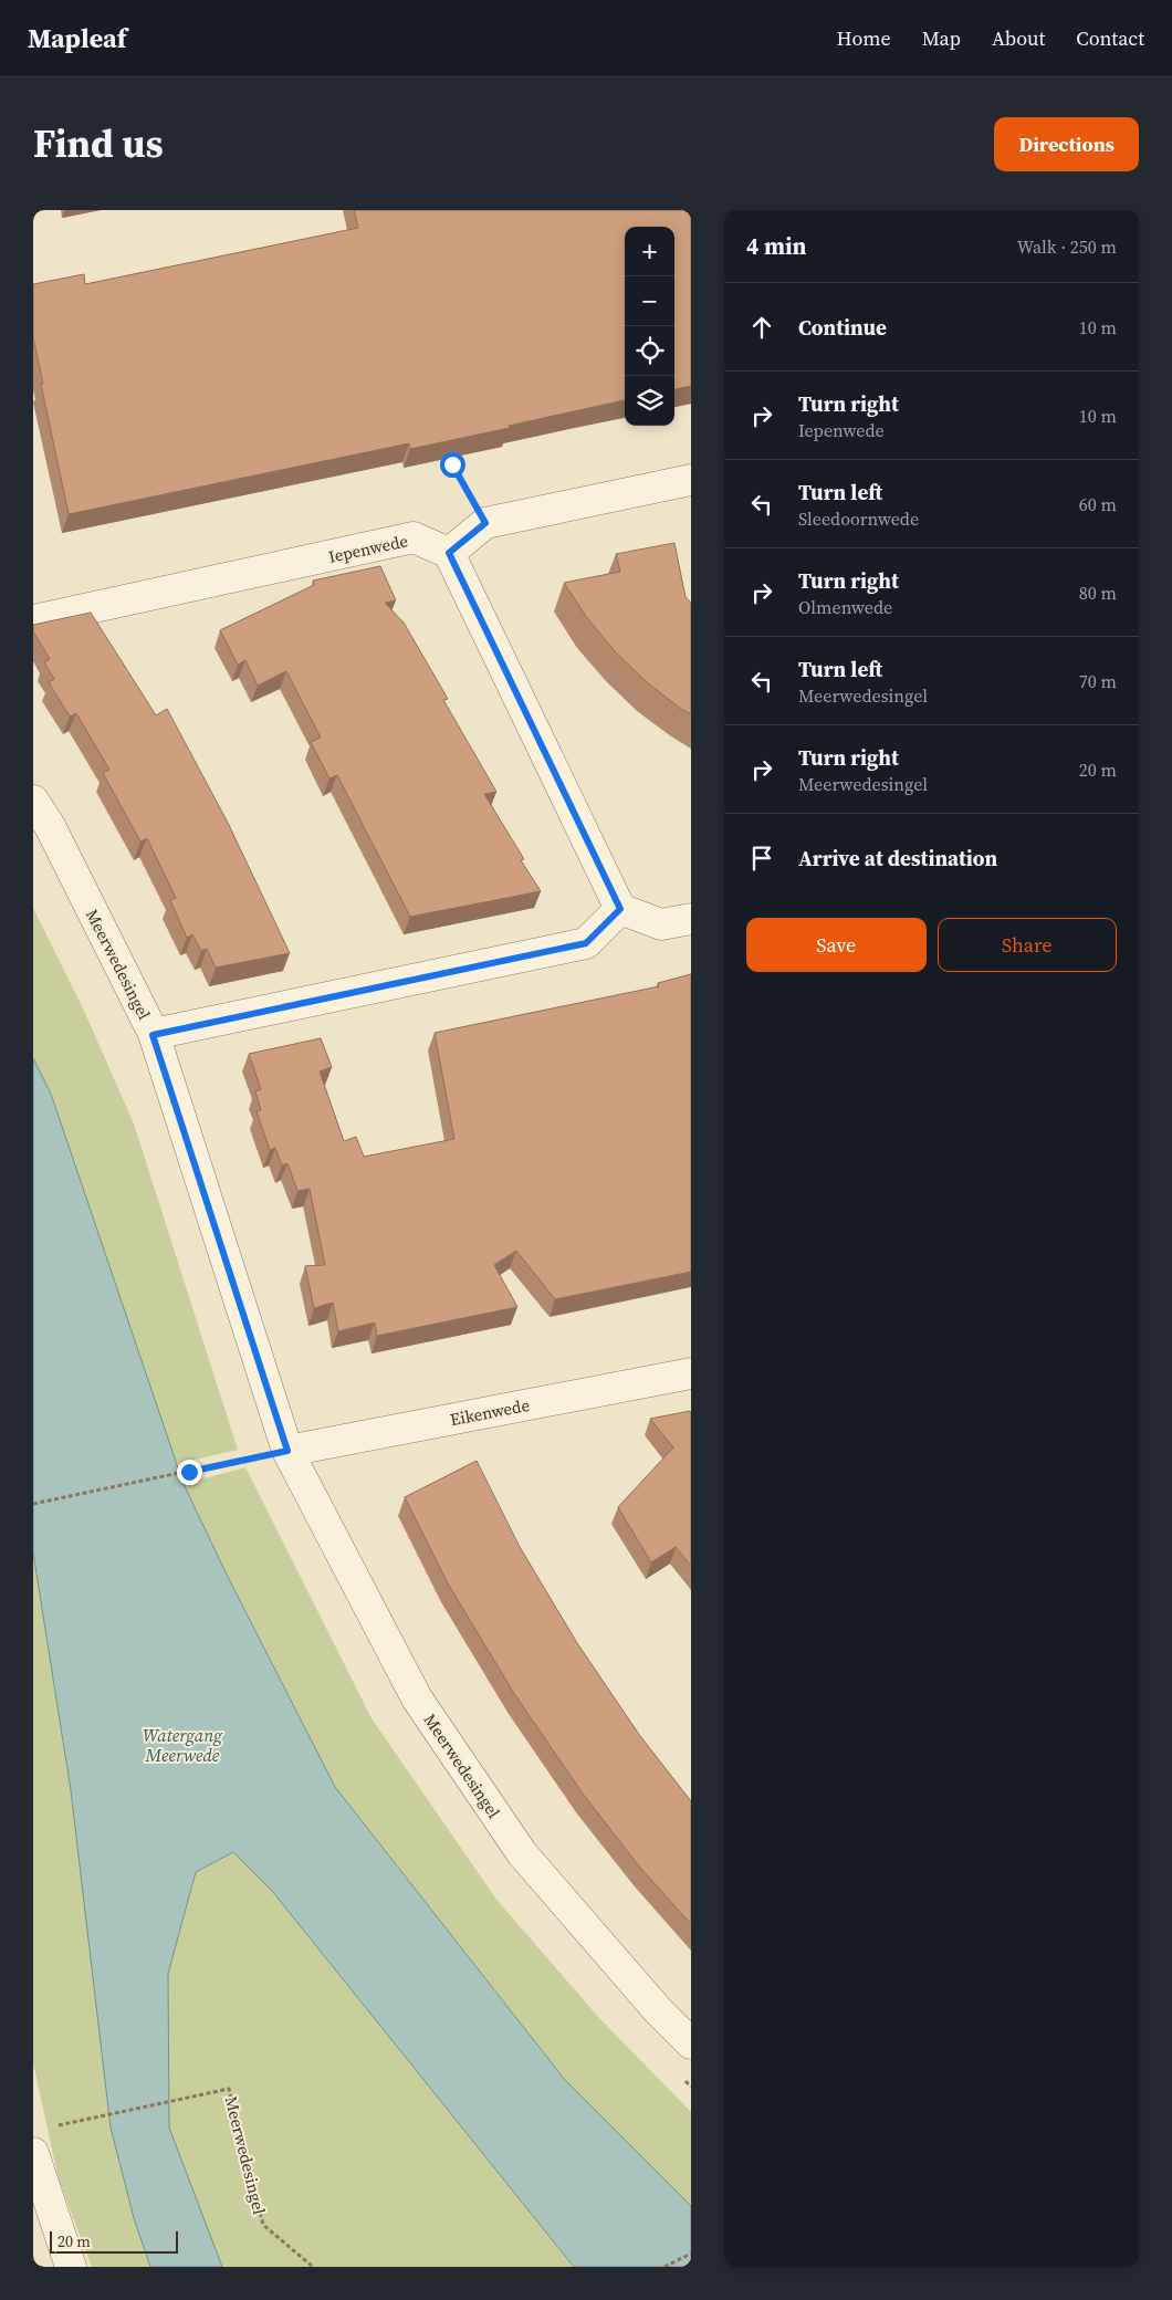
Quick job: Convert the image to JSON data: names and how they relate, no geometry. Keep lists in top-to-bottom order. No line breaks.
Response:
{"streets":{"street":["Iepenwede","Meerwedesingel","Eikenwede"]},"crossings":[["Meerwedesingel","Eikenwede"]],"water":["Watergang Meerwede"],"scale_bar":"20 m","page":{"header":"Mapleaf","nav":["Home","Map","About","Contact"],"title":"Find us","buttons":["Directions",["Save","Share"]],"heading":["4 min","Walk · 250 m"],"map_buttons":["+","−"],"list":[["Continue","10 m"],["Turn right","Iepenwede","10 m"],["Turn left","Sleedoornwede","60 m"],["Turn right","Olmenwede","80 m"],["Turn left","Meerwedesingel","70 m"],["Turn right","Meerwedesingel","20 m"],"Arrive at destination"],"scale":"20 m"}}
